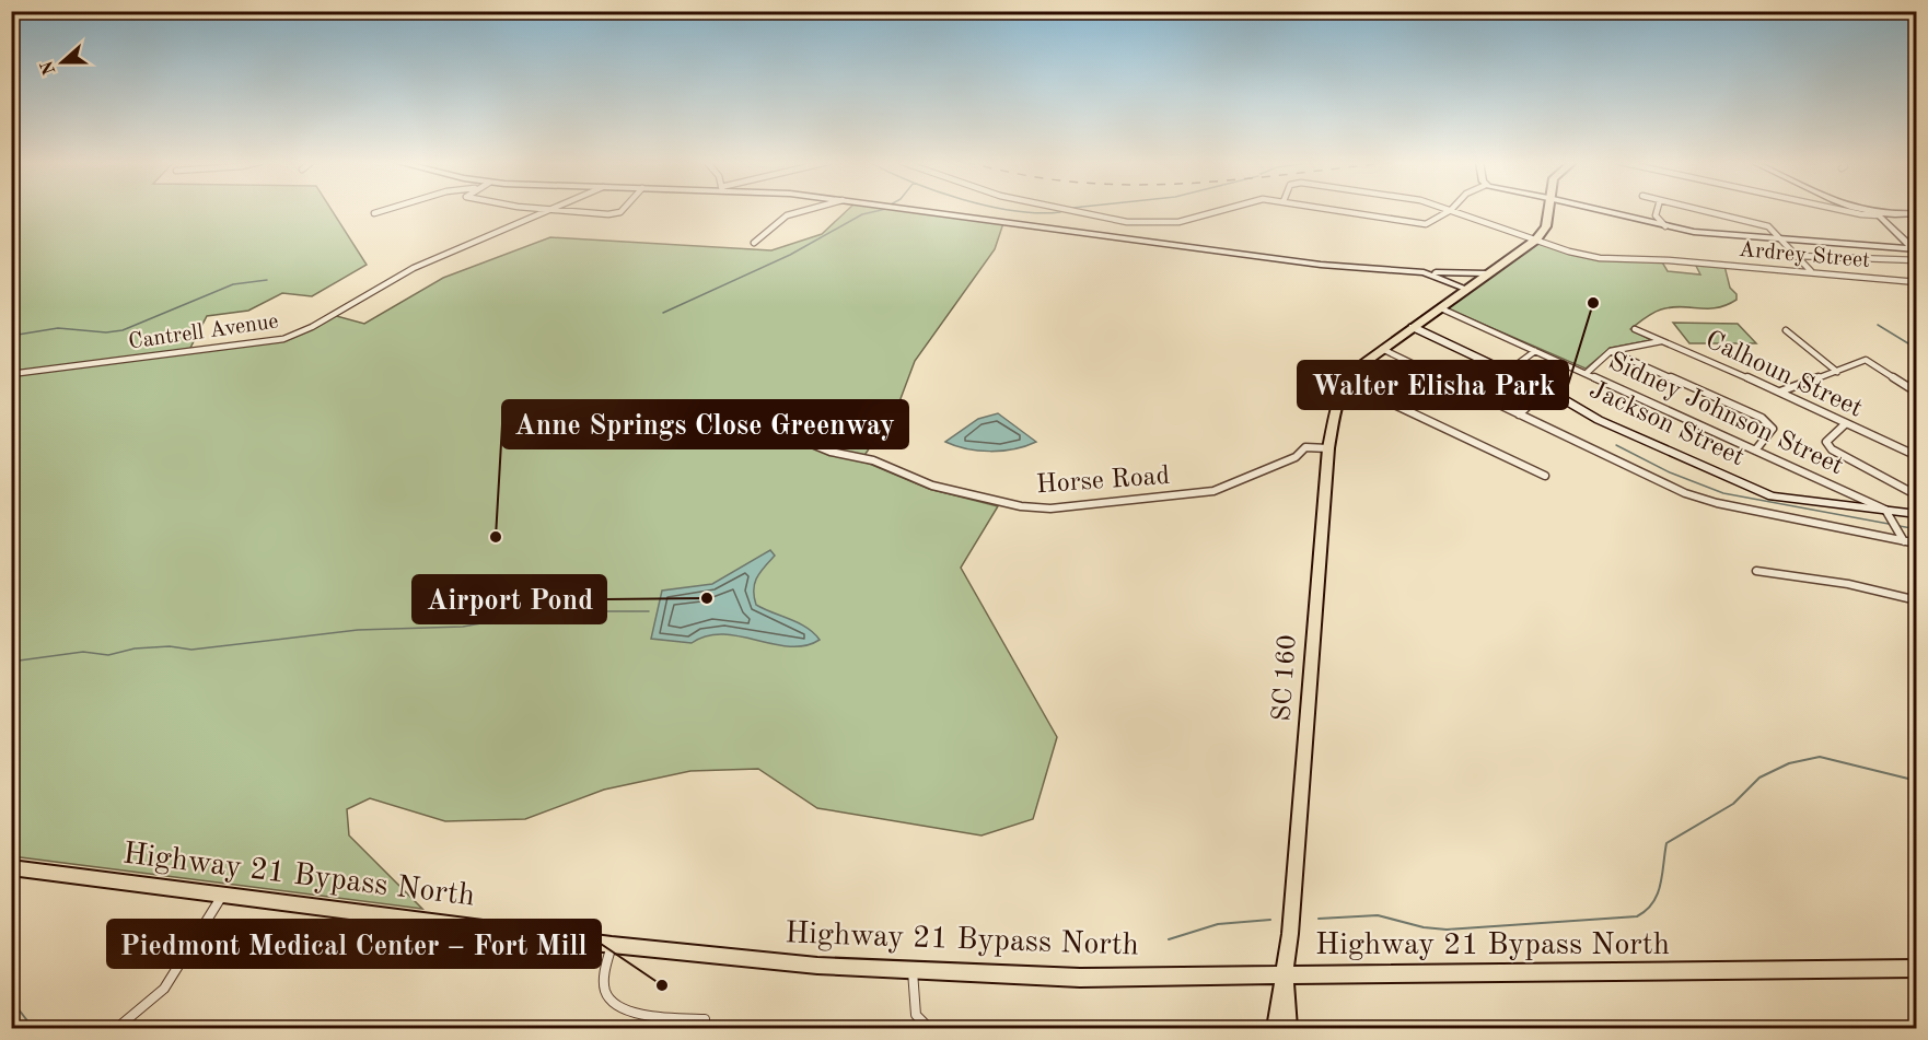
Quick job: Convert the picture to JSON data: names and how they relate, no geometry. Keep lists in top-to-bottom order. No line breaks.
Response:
{"streets":{"main road":["Jackson Street","SC 160","Highway 21 Bypass North"],"street":["Ardrey Street","Cantrell Avenue","Calhoun Street","Sidney Johnson Street","Horse Road"]},"crossings":[["Sidney Johnson Street","Jackson Street"],["Sidney Johnson Street","SC 160"],["Jackson Street","SC 160"],["Horse Road","SC 160"],["SC 160","Highway 21 Bypass North"]],"places":["Walter Elisha Park","Anne Springs Close Greenway","Airport Pond","Piedmont Medical Center – Fort Mill"],"north":"left"}
